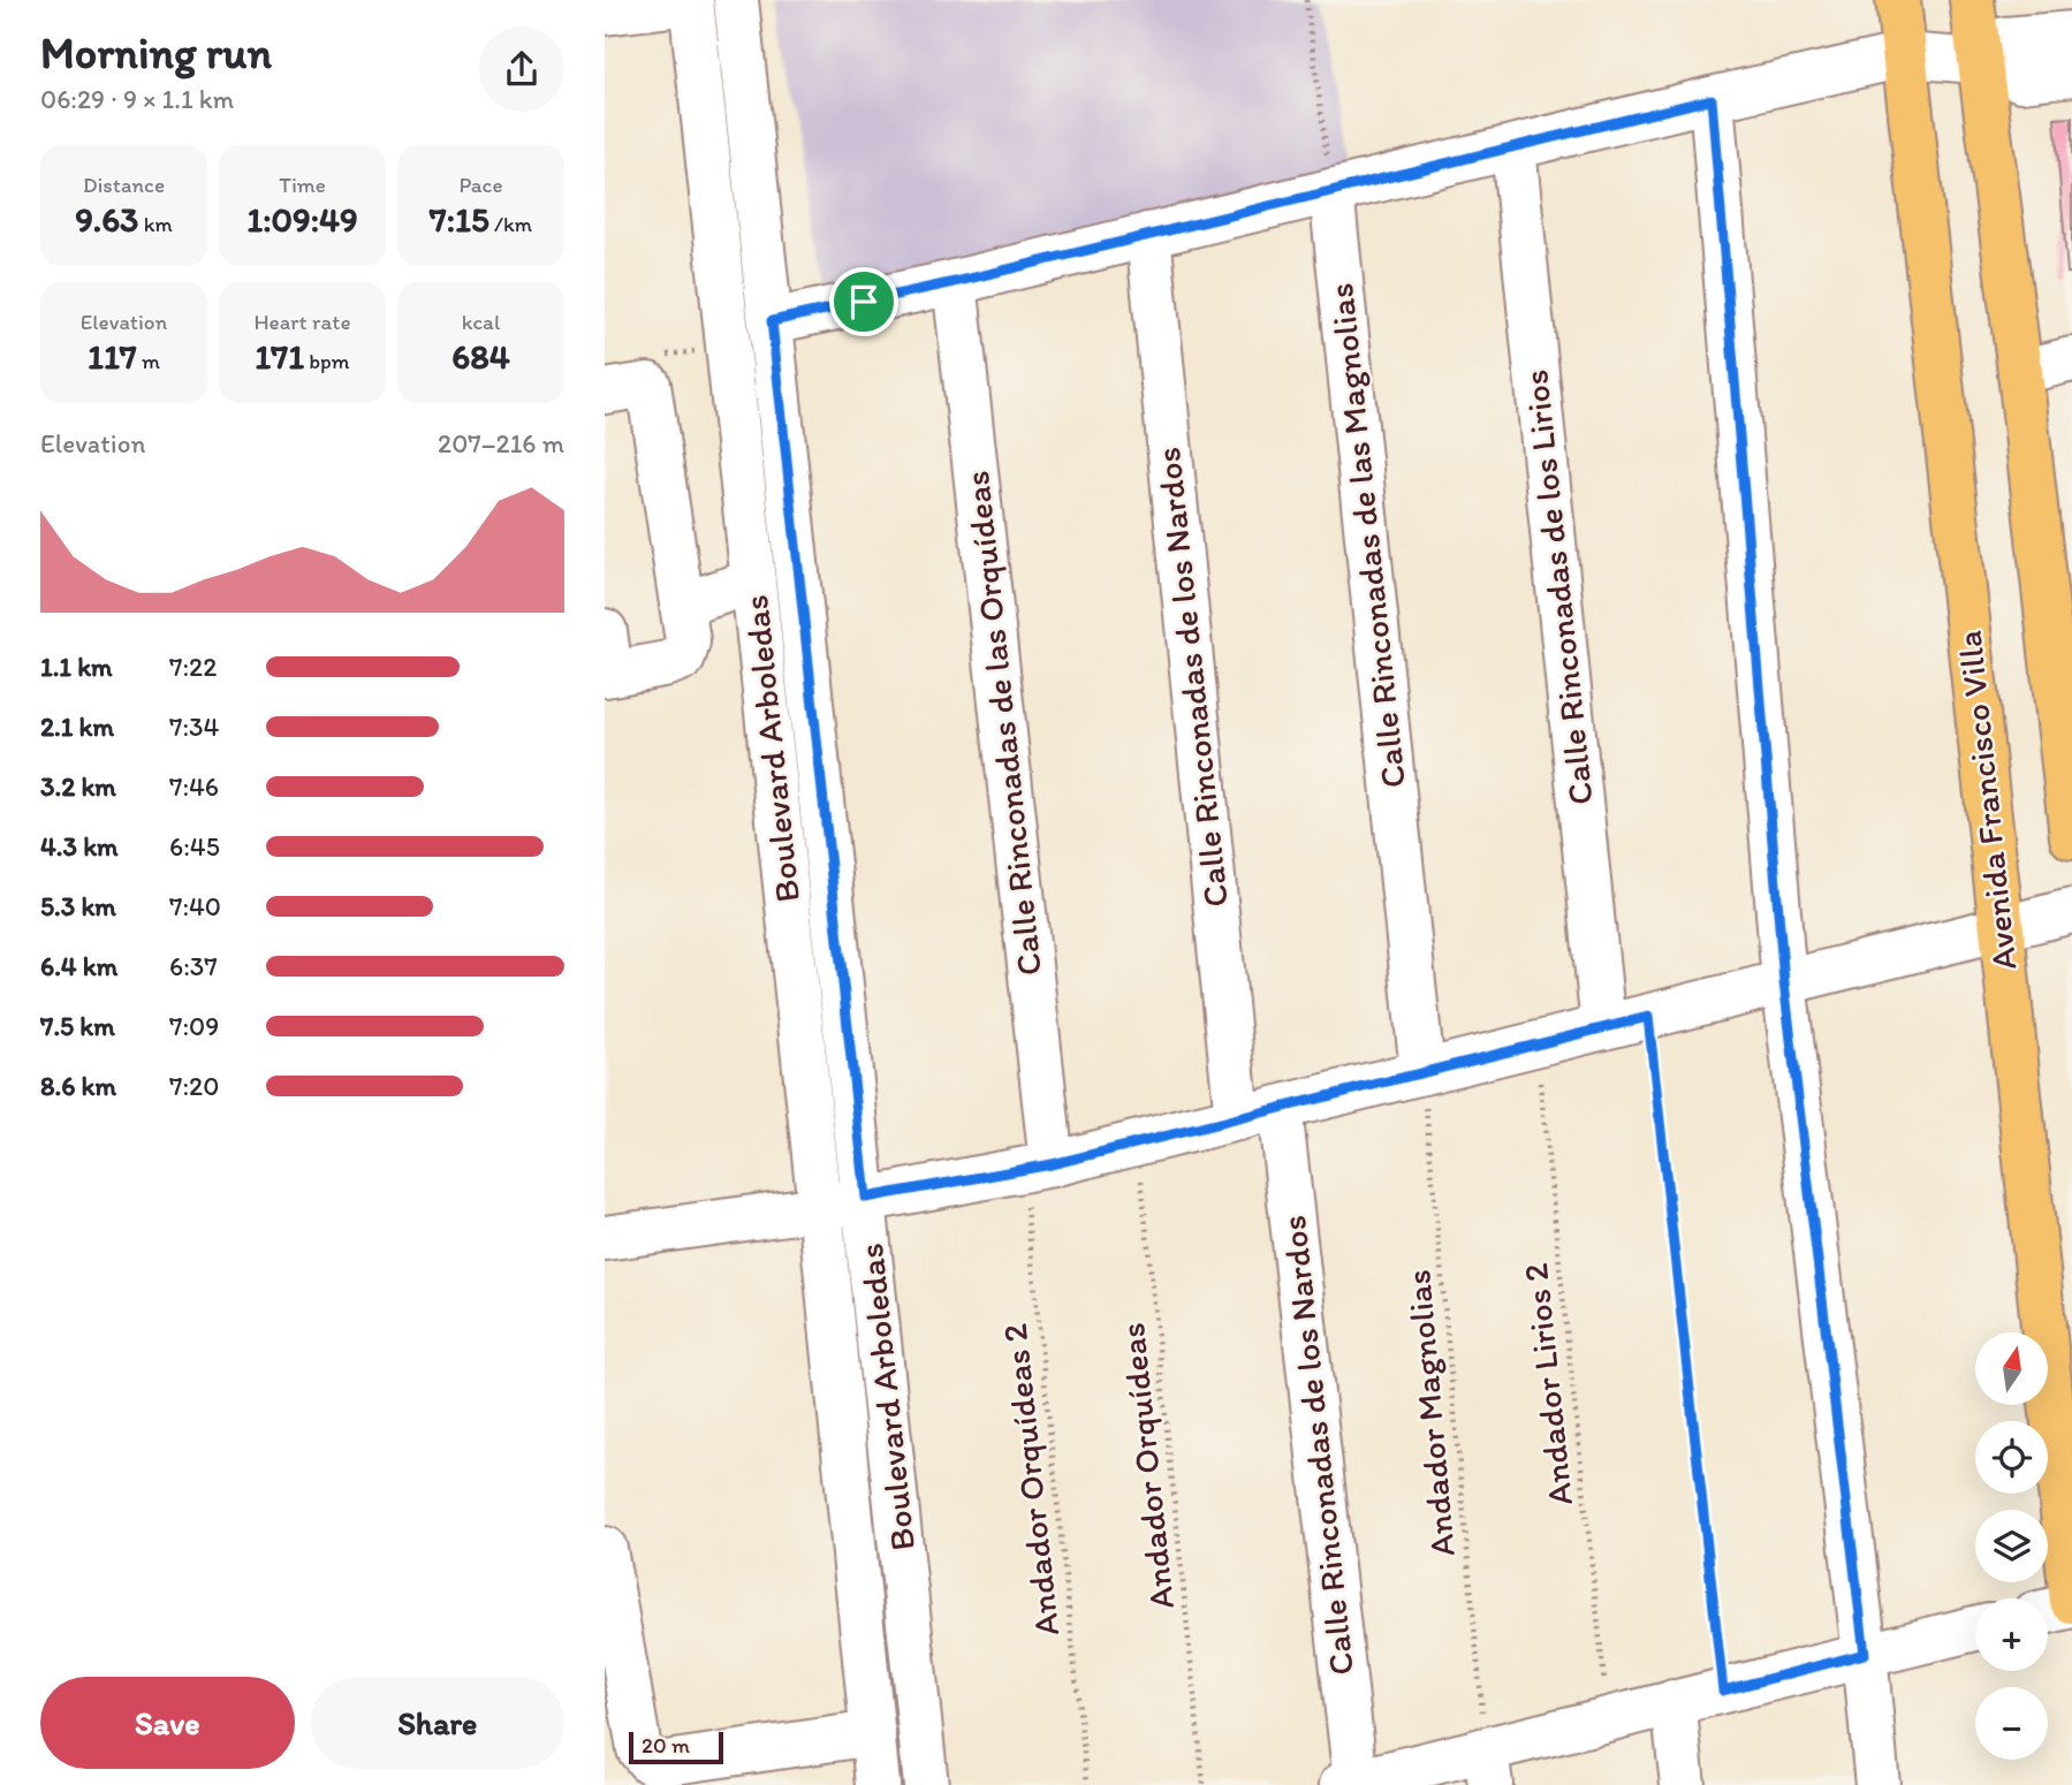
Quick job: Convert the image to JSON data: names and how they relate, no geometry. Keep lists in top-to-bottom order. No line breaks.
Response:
{"streets":{"main road":["Avenida Francisco Villa"],"street":["Calle Rinconadas de las Magnolias","Calle Rinconadas de los Lirios","Calle Rinconadas de los Nardos","Calle Rinconadas de las Orquídeas","Boulevard Arboledas"],"path":["Andador Lirios 2","Andador Magnolias","Andador Orquídeas","Andador Orquídeas 2"]},"crossings":[["Calle Rinconadas de las Magnolias","Andador Magnolias"],["Calle Rinconadas de las Orquídeas","Andador Orquídeas 2"]],"scale_bar":"20 m","north":"top","page":{"heading":["Morning run","06:29 · 9 × 1.1 km"],"stats":[["Distance","9.63 km"],["Time","1:09:49"],["Pace","7:15 /km"],["Elevation","117 m"],["Heart rate","171 bpm"],["kcal","684"]],"chart":["Elevation","207–216 m"],"list":[{"name":"1.1 km","note":"7:22"},{"name":"2.1 km","note":"7:34"},{"name":"3.2 km","note":"7:46"},{"name":"4.3 km","note":"6:45"},{"name":"5.3 km","note":"7:40"},{"name":"6.4 km","note":"6:37"},{"name":"7.5 km","note":"7:09"},{"name":"8.6 km","note":"7:20"}],"map_buttons":["+","−"],"buttons":["Save","Share"],"scale":"20 m"}}
